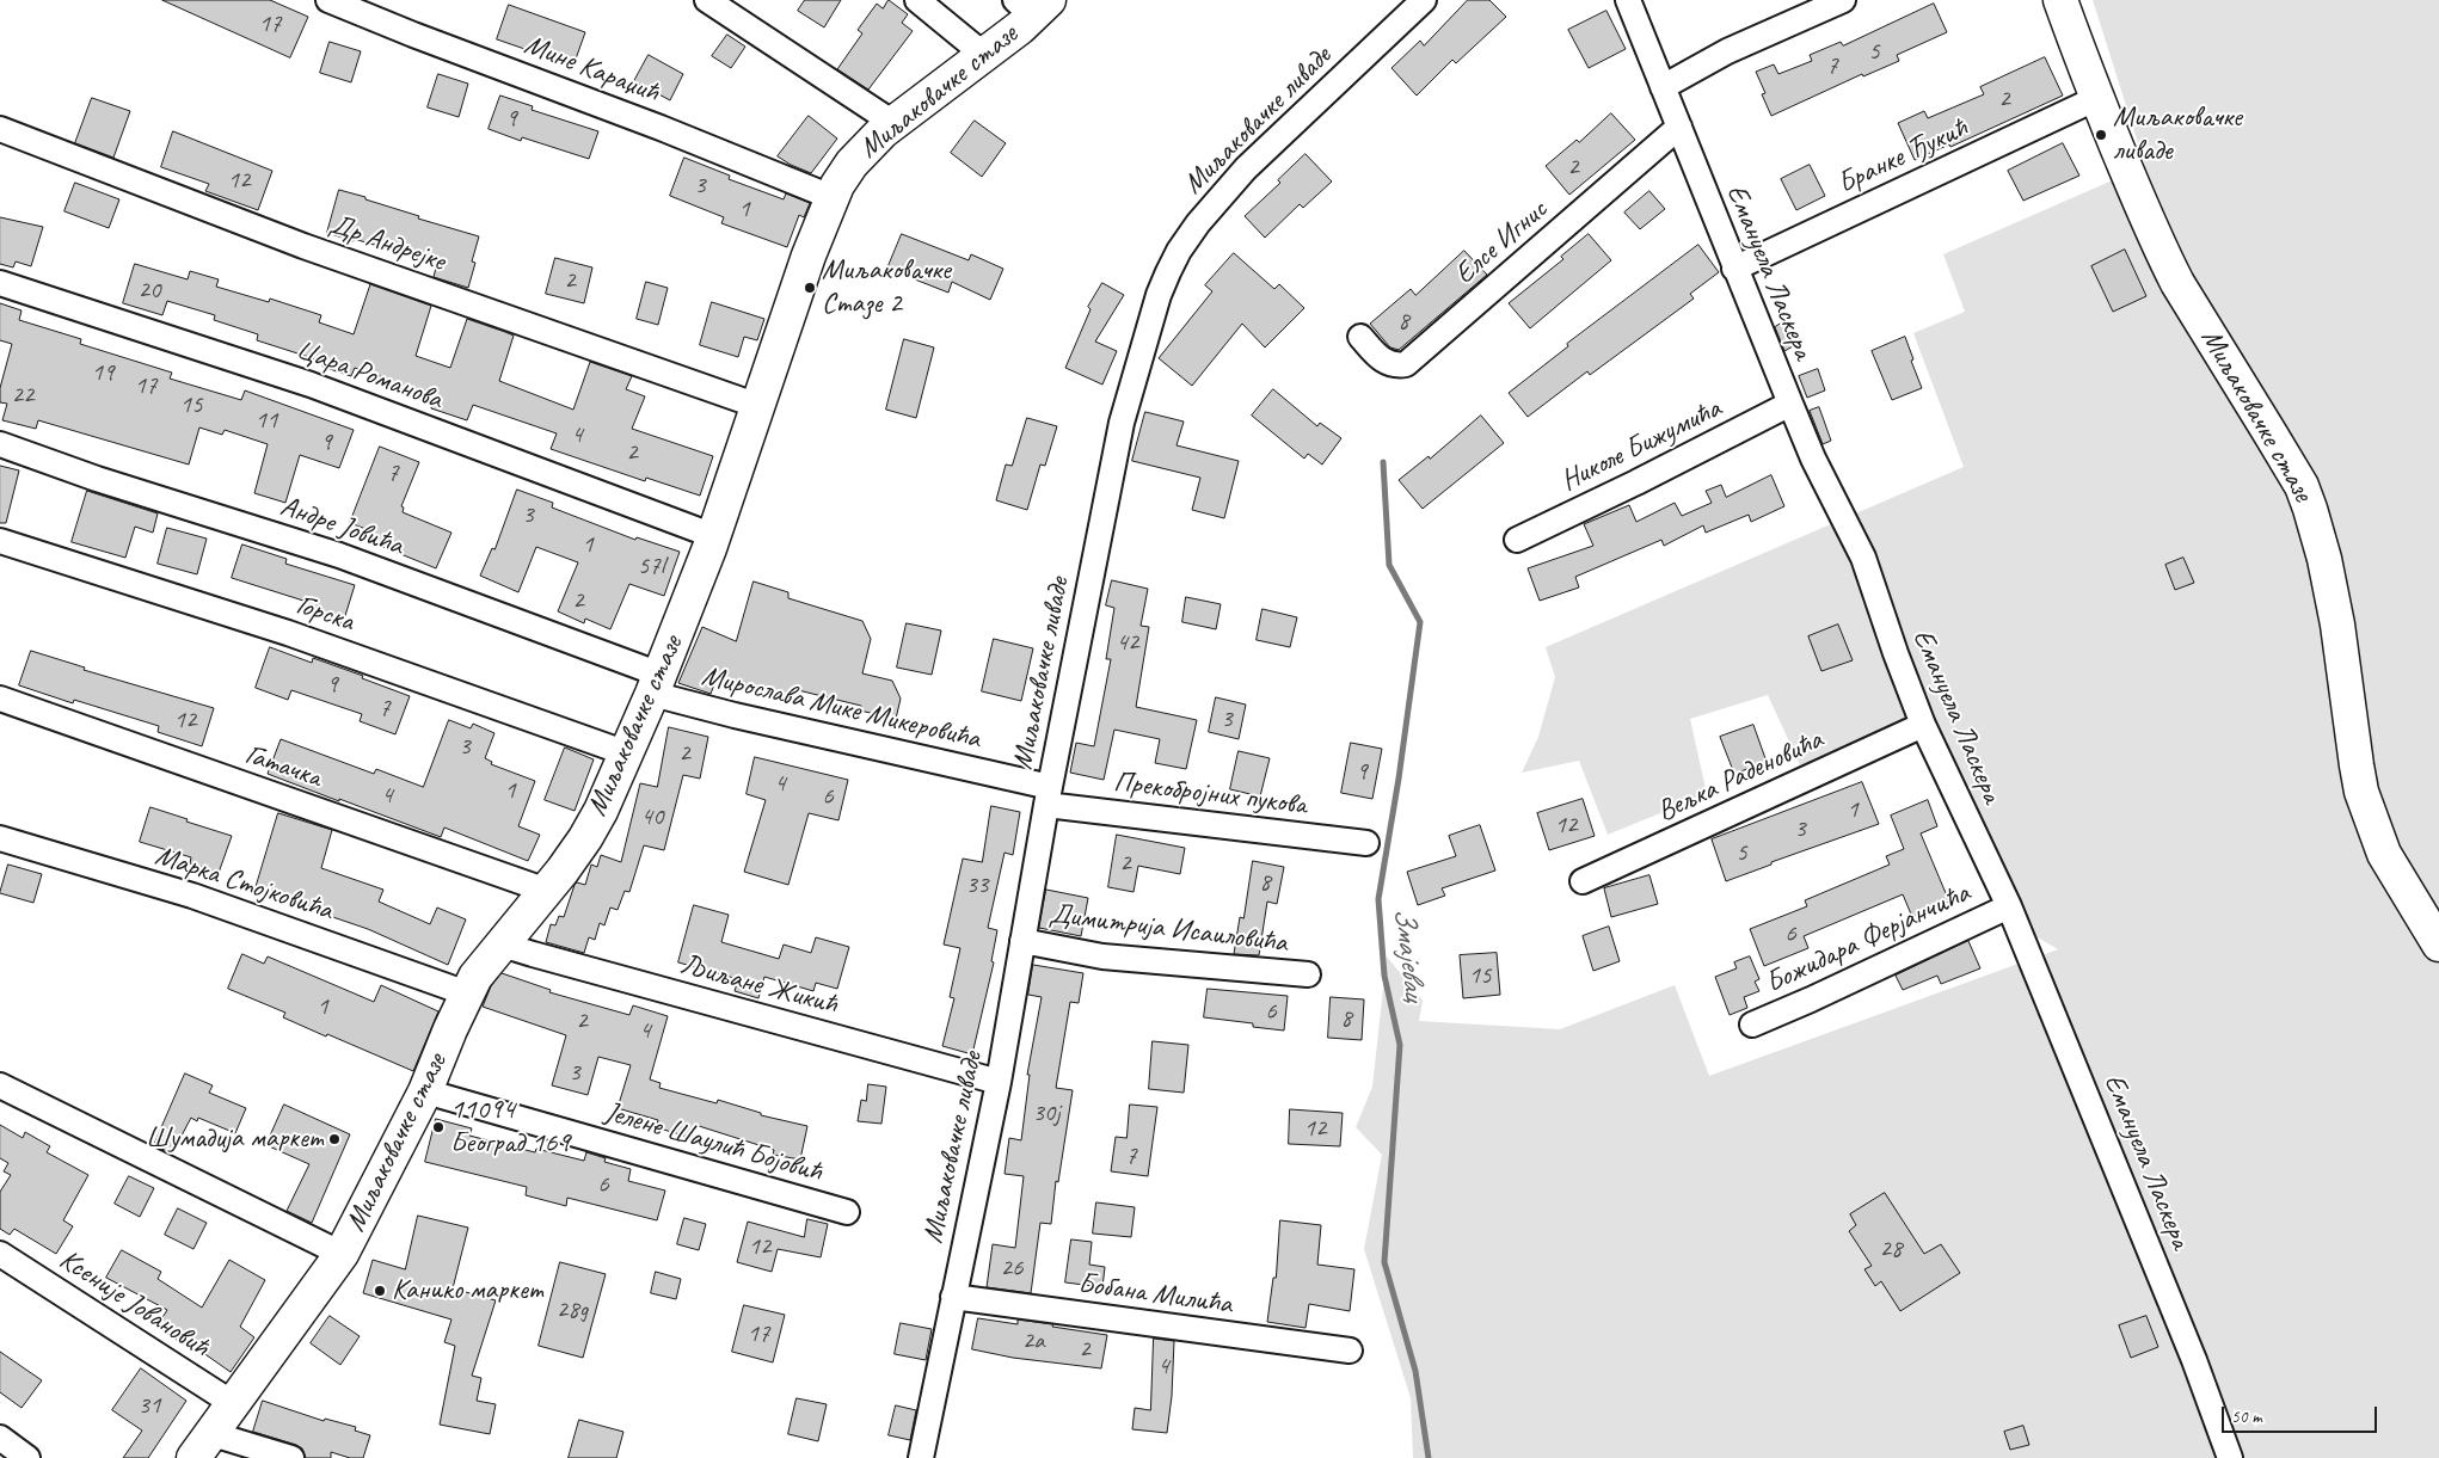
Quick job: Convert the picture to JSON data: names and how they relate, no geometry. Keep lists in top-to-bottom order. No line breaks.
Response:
{"streets":{"street":["Мине Караџић","Миљаковачке стазе","Миљаковачке ливаде","Бранке Ђукић","Елсе Игнис","Др Андрејке","Емануела Ласкера","Цара Романова","Николе Бижумића","Андре Јовића","Горска","Мирослава Мике Микеровића","Гатачка","Вељка Раденовића","Прекобројних пукова","Марка Стојковића","Димитрија Исаиловића","Божидара Ферјанчића","Љиљане Жикић","Јелене Шаулић Бојовић","Бобана Милића","Ксеније Јовановић"]},"crossings":[["Мине Караџић","Миљаковачке стазе"],["Миљаковачке стазе","Бранке Ђукић"],["Миљаковачке стазе","Др Андрејке"],["Миљаковачке стазе","Цара Романова"],["Миљаковачке стазе","Андре Јовића"],["Миљаковачке стазе","Горска"],["Миљаковачке стазе","Мирослава Мике Микеровића"],["Миљаковачке стазе","Гатачка"],["Миљаковачке стазе","Марка Стојковића"],["Миљаковачке стазе","Љиљане Жикић"],["Миљаковачке стазе","Јелене Шаулић Бојовић"],["Миљаковачке стазе","Ксеније Јовановић"],["Миљаковачке ливаде","Мирослава Мике Микеровића"],["Миљаковачке ливаде","Прекобројних пукова"],["Миљаковачке ливаде","Димитрија Исаиловића"],["Миљаковачке ливаде","Љиљане Жикић"],["Миљаковачке ливаде","Бобана Милића"],["Бранке Ђукић","Емануела Ласкера"],["Елсе Игнис","Емануела Ласкера"],["Емануела Ласкера","Николе Бижумића"],["Емануела Ласкера","Вељка Раденовића"],["Емануела Ласкера","Божидара Ферјанчића"],["Андре Јовића","Мирослава Мике Микеровића"],["Мирослава Мике Микеровића","Прекобројних пукова"]],"water":["Змајевац"],"places":["Миљаковачке ливаде","Миљаковачке Стазе 2","11094 Београд 169","Шумадија маркет","Канико маркет"],"house_numbers":["17","5","7","2","9","2","12","3","1","2","20","8","19","17","22","15","11","4","9","2","7","3","1","57l","2","42","9","7","3","12","3","2","9","4","1","4","6","1","40","12","3","5","2","8","33","6","15","1","6","8","2","4","3","30j","12","7","6","12","28","26","28g","17","2a","2","4","31"],"scale_bar":"50 m"}
